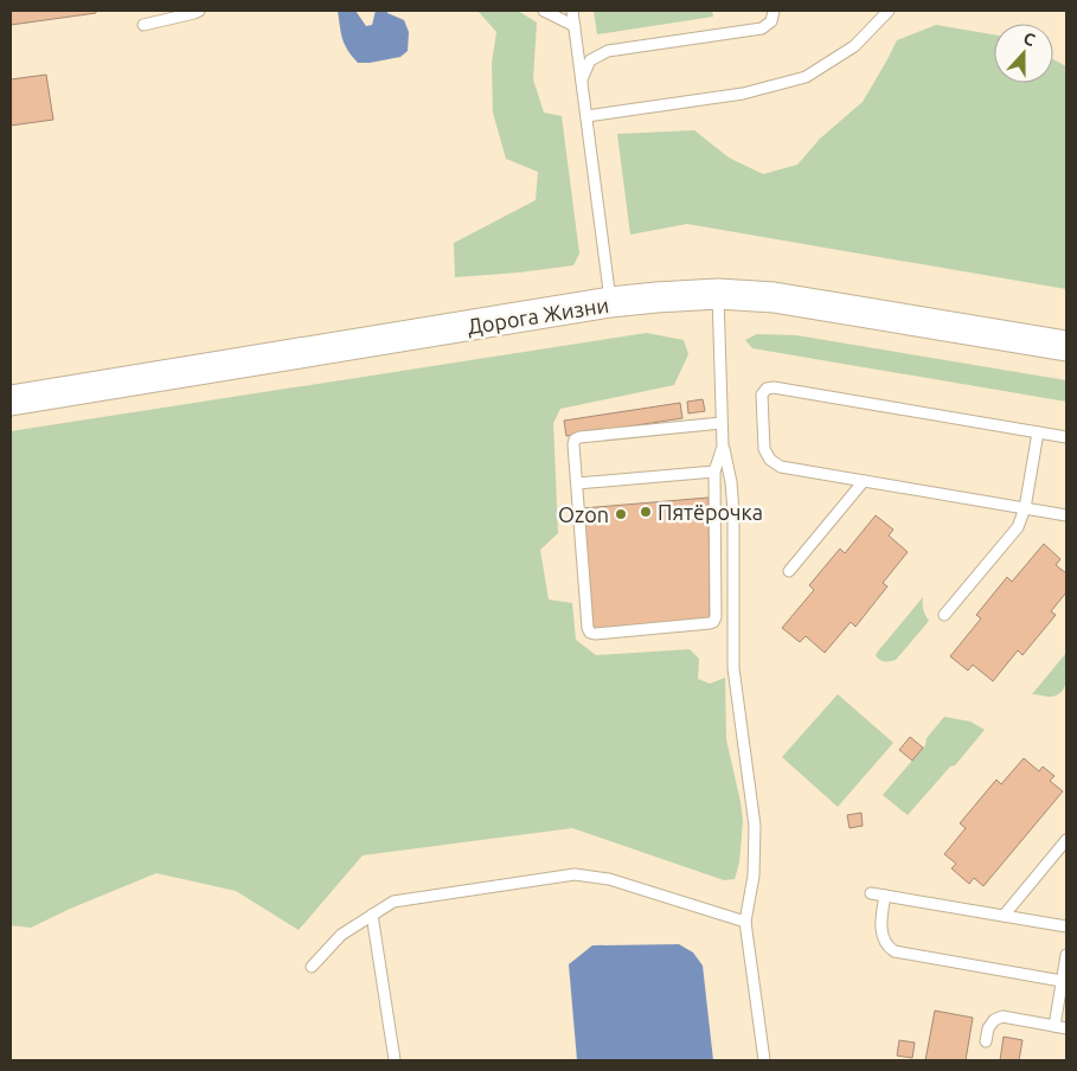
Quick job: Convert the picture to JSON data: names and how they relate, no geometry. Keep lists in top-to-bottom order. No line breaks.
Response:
{"streets":{"main road":["Дорога Жизни"]},"places":["Пятёрочка","Ozon"],"north":"top"}
